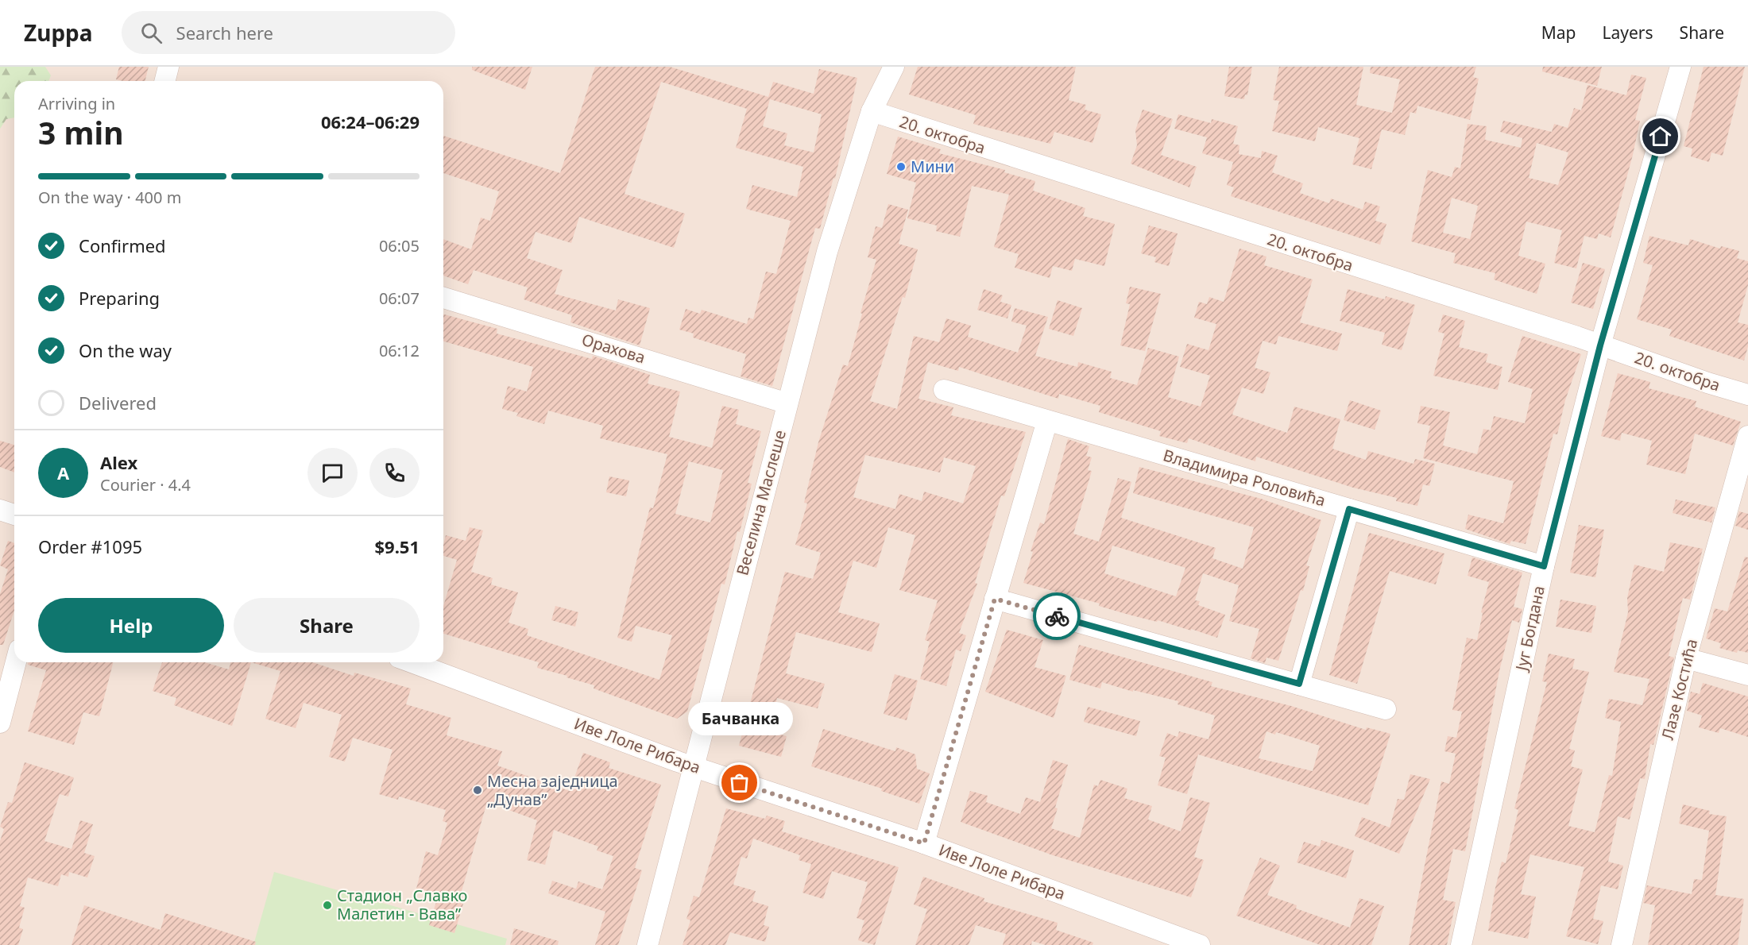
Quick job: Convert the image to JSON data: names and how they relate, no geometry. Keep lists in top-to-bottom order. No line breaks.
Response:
{"streets":{"street":["20. октобра","Орахова","Владимира Роловића","Веселина Маслеше","Југ Богдана","Лазе Костића","Иве Лоле Рибара"]},"crossings":[["20. октобра","Веселина Маслеше"],["20. октобра","Југ Богдана"],["Орахова","Веселина Маслеше"],["Владимира Роловића","Југ Богдана"],["Веселина Маслеше","Иве Лоле Рибара"]],"places":["Мини","Бачванка","Месна заједница „Дунав”","Стадион „Славко Малетин - Вава”"],"page":{"header":"Zuppa","search":"Search here","nav":["Map","Layers","Share"],"heading":["3 min","Arriving in","06:24–06:29"],"panel":["Alex","Courier · 4.4","Order #1095","$9.51"],"bar":"On the way · 400 m","list":[["Confirmed","06:05"],["Preparing","06:07"],["On the way","06:12"],"Delivered"],"round":"A","buttons":["Help","Share"],"bubble":"Бачванка"}}
